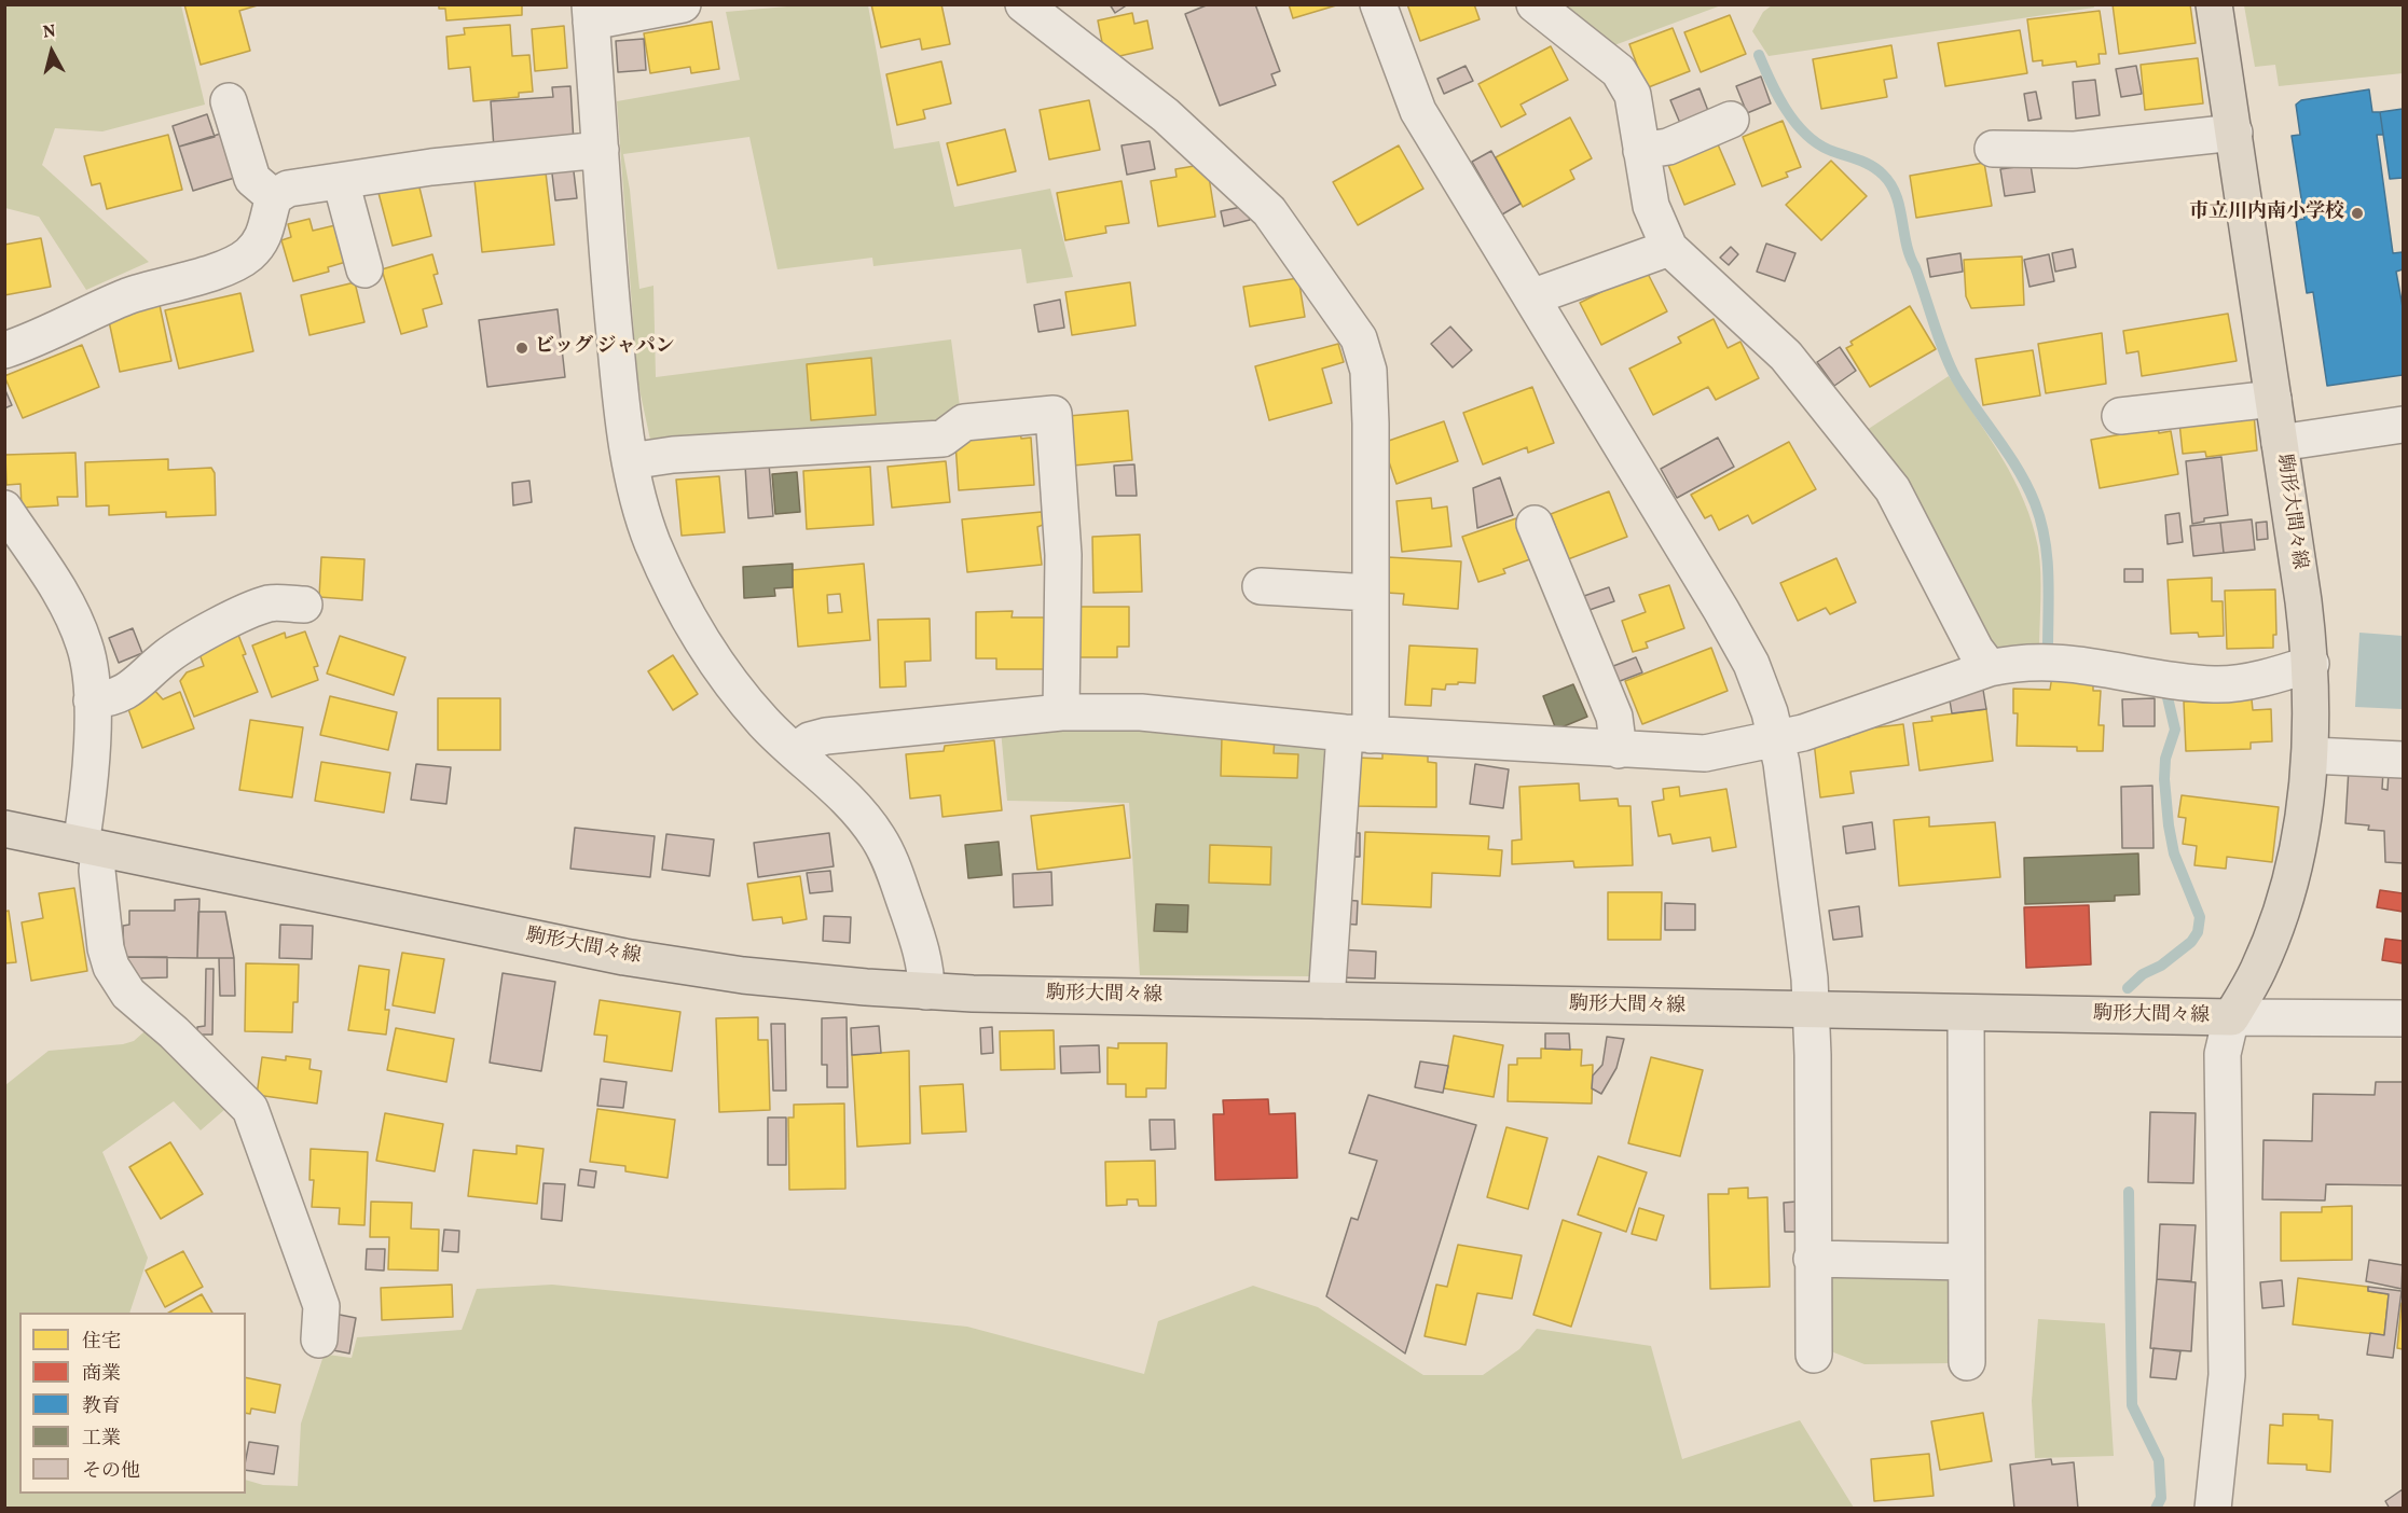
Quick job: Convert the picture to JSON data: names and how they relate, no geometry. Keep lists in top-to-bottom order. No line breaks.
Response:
{"streets":{"main road":["駒形大間々線"]},"places":["市立川内南小学校","ビッグ ジャパン"],"legend":["住宅","商業","教育","工業","その他"],"north":"top"}
